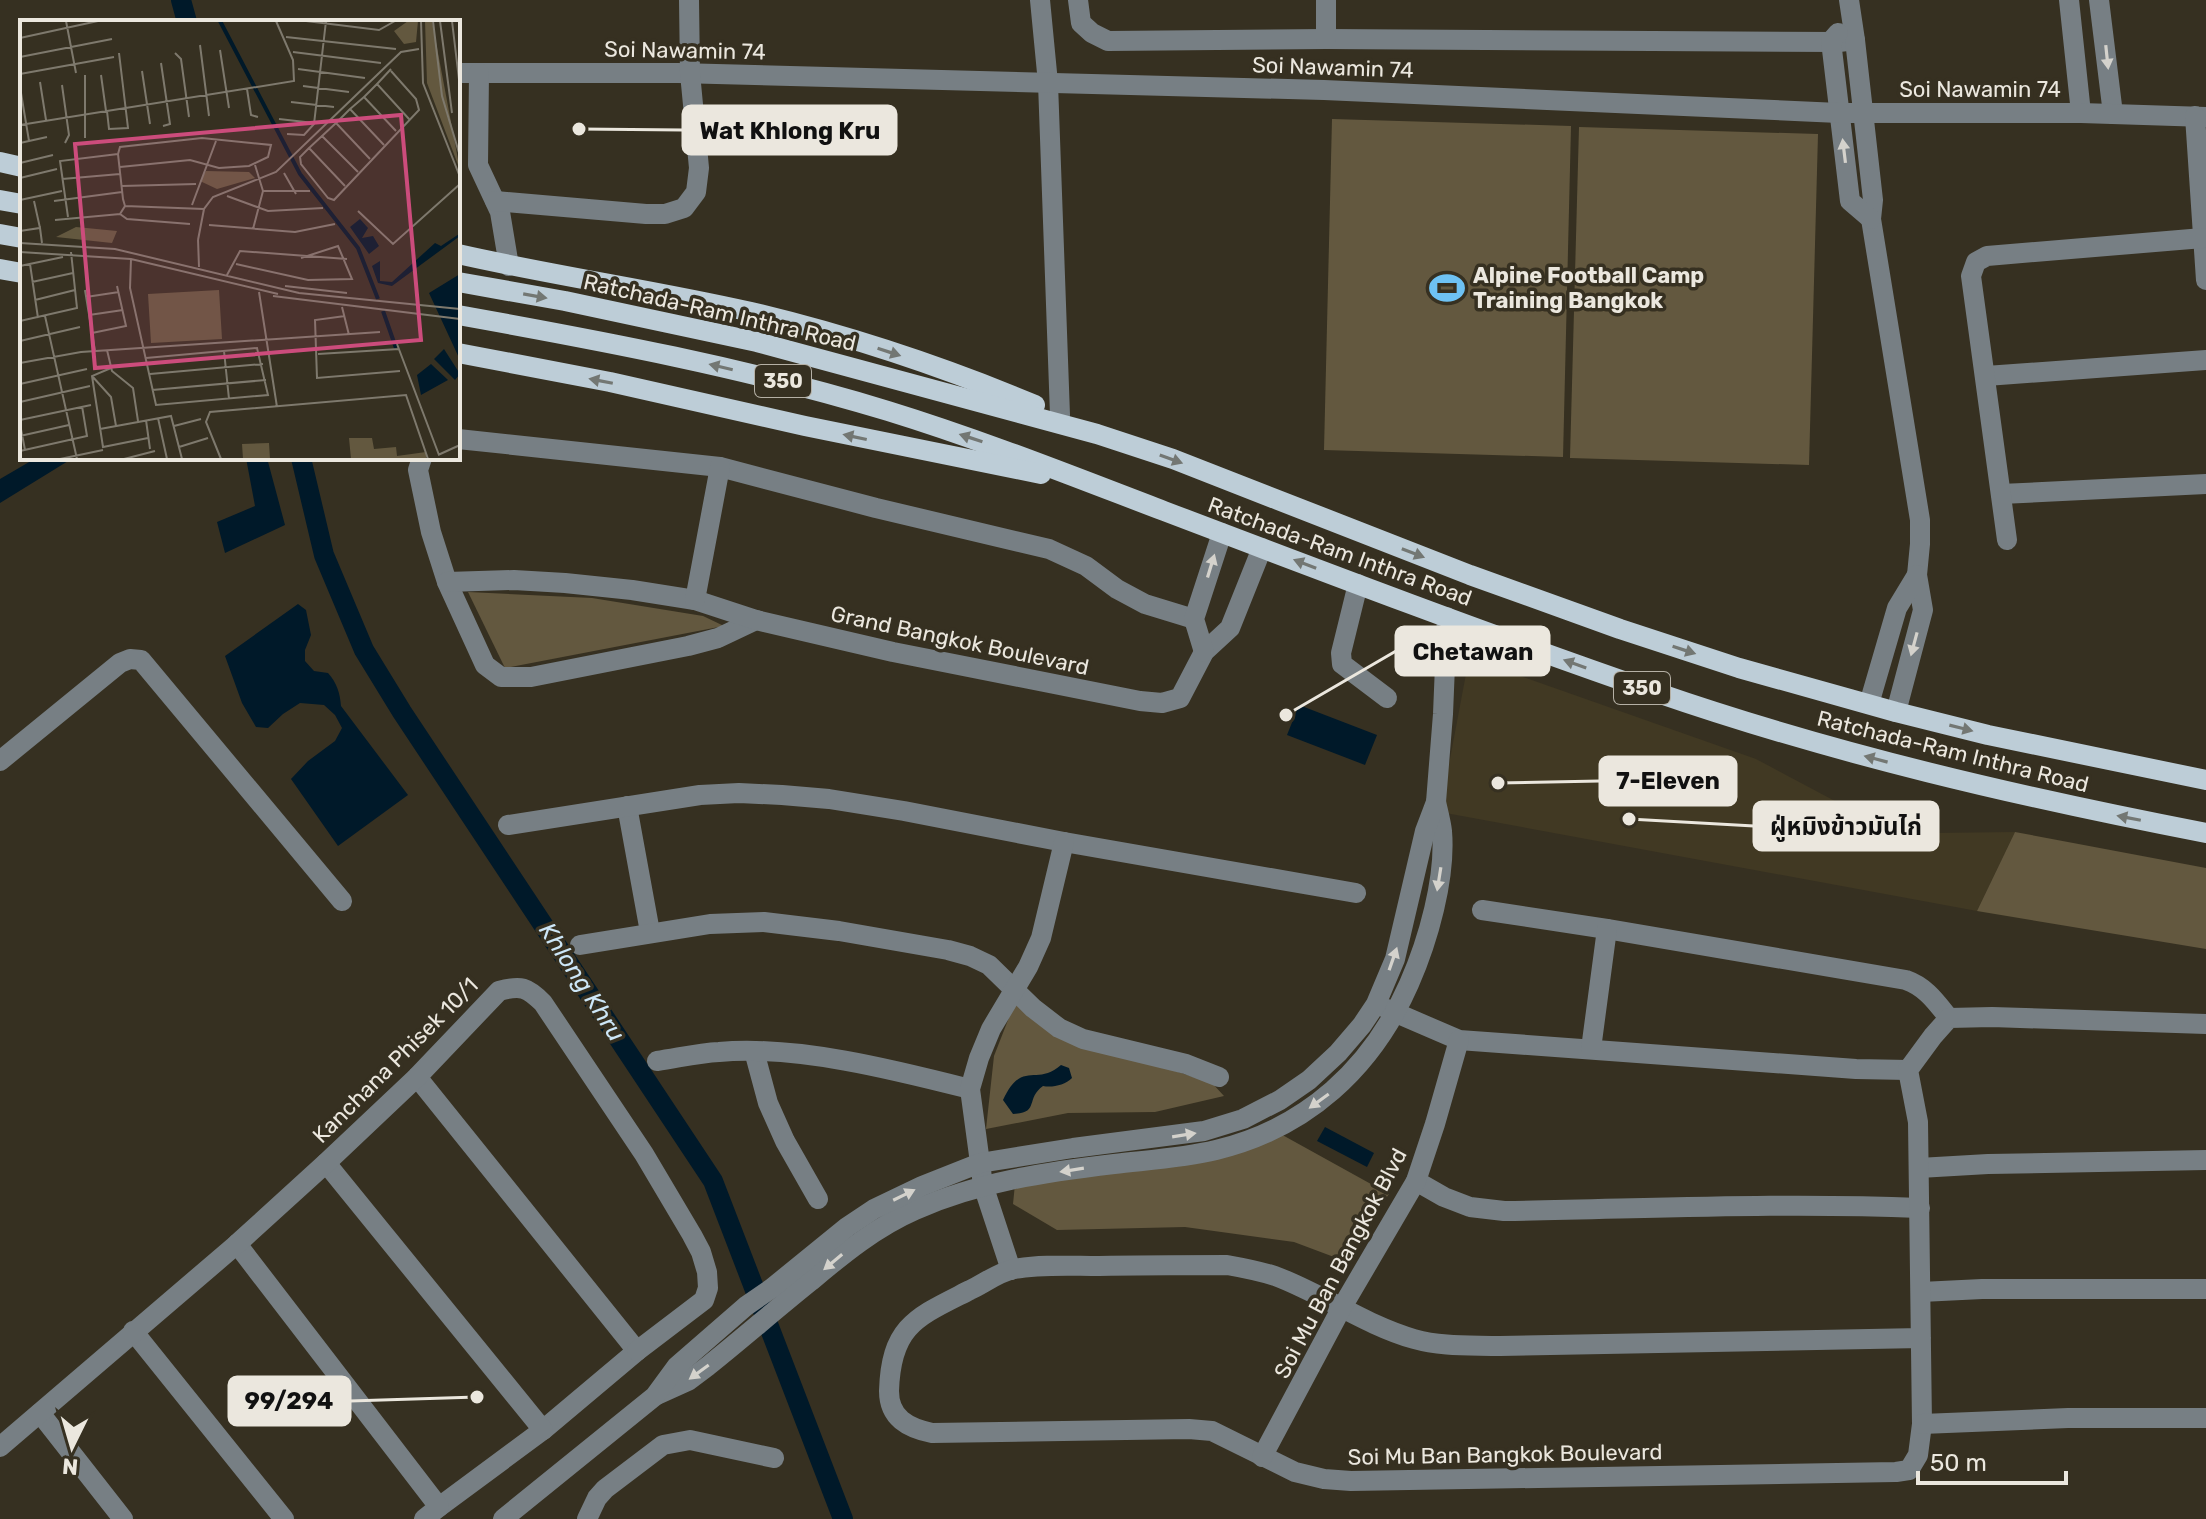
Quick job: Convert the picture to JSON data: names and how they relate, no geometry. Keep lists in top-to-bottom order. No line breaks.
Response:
{"streets":{"main road":["Ratchada-Ram Inthra Road","350"],"street":["Soi Nawamin 74","Grand Bangkok Boulevard","Kanchana Phisek 10/1","Soi Mu Ban Bangkok Blvd","Soi Mu Ban Bangkok Boulevard"]},"crossings":[["Ratchada-Ram Inthra Road","Grand Bangkok Boulevard"],["Soi Mu Ban Bangkok Blvd","Soi Mu Ban Bangkok Boulevard"]],"water":["Khlong Khru"],"places":{"other":["Wat Khlong Kru","Chetawan","7-Eleven","ฝู่หมิงข้าวมันไก่","99/294"],"sports":["Alpine Football Camp Training Bangkok"]},"scale_bar":"50 m","north":"bottom"}
